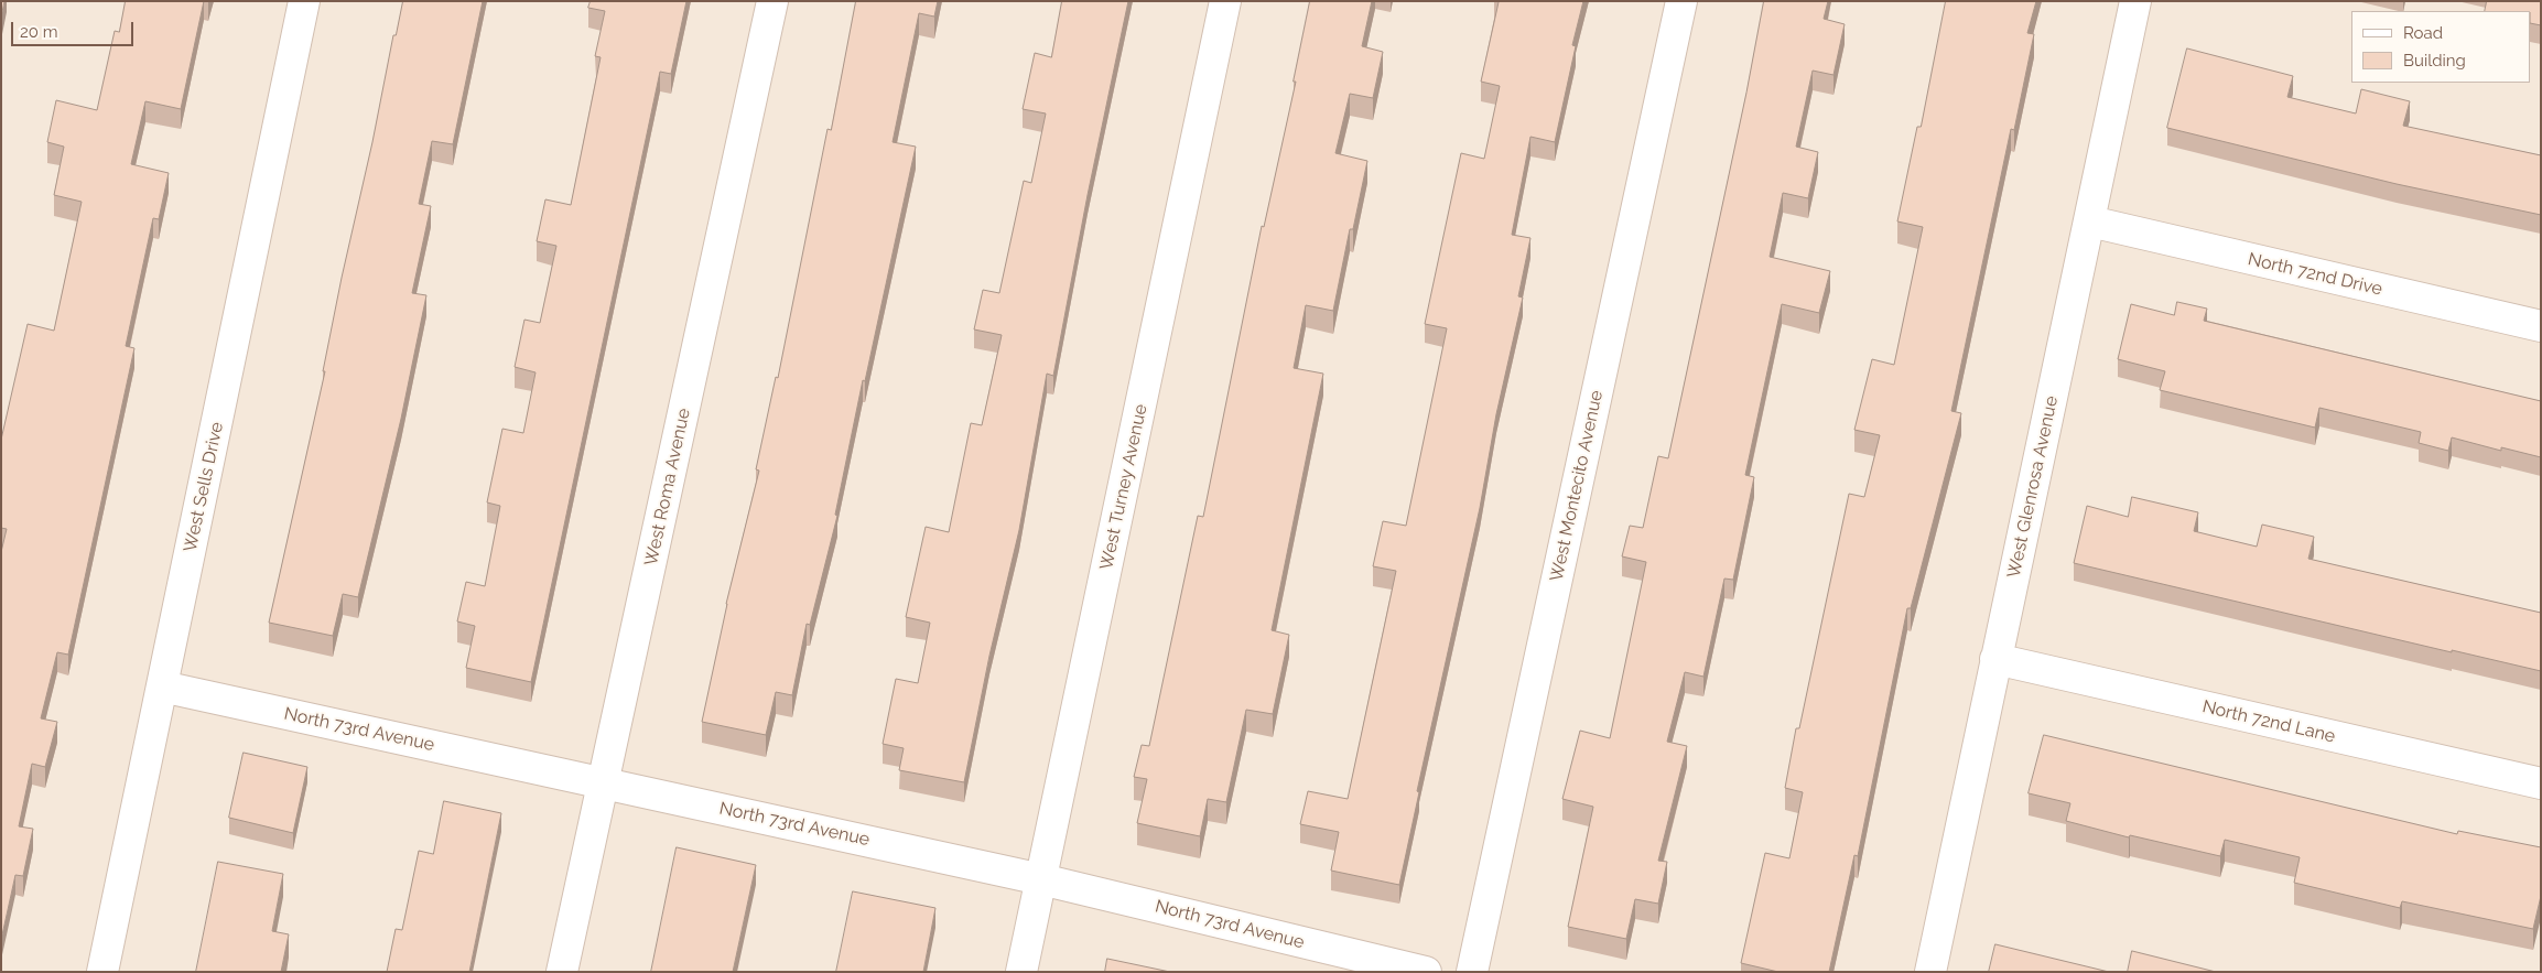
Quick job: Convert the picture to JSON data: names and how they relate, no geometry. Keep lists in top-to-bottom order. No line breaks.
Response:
{"streets":{"street":["North 72nd Drive","West Montecito Avenue","West Sells Drive","West Roma Avenue","West Turney Avenue","West Glenrosa Avenue","North 72nd Lane","North 73rd Avenue"]},"crossings":[["North 72nd Drive","West Glenrosa Avenue"],["West Sells Drive","North 73rd Avenue"],["West Roma Avenue","North 73rd Avenue"],["West Turney Avenue","North 73rd Avenue"],["West Glenrosa Avenue","North 72nd Lane"]],"legend":["Road","Building"],"scale_bar":"20 m"}
